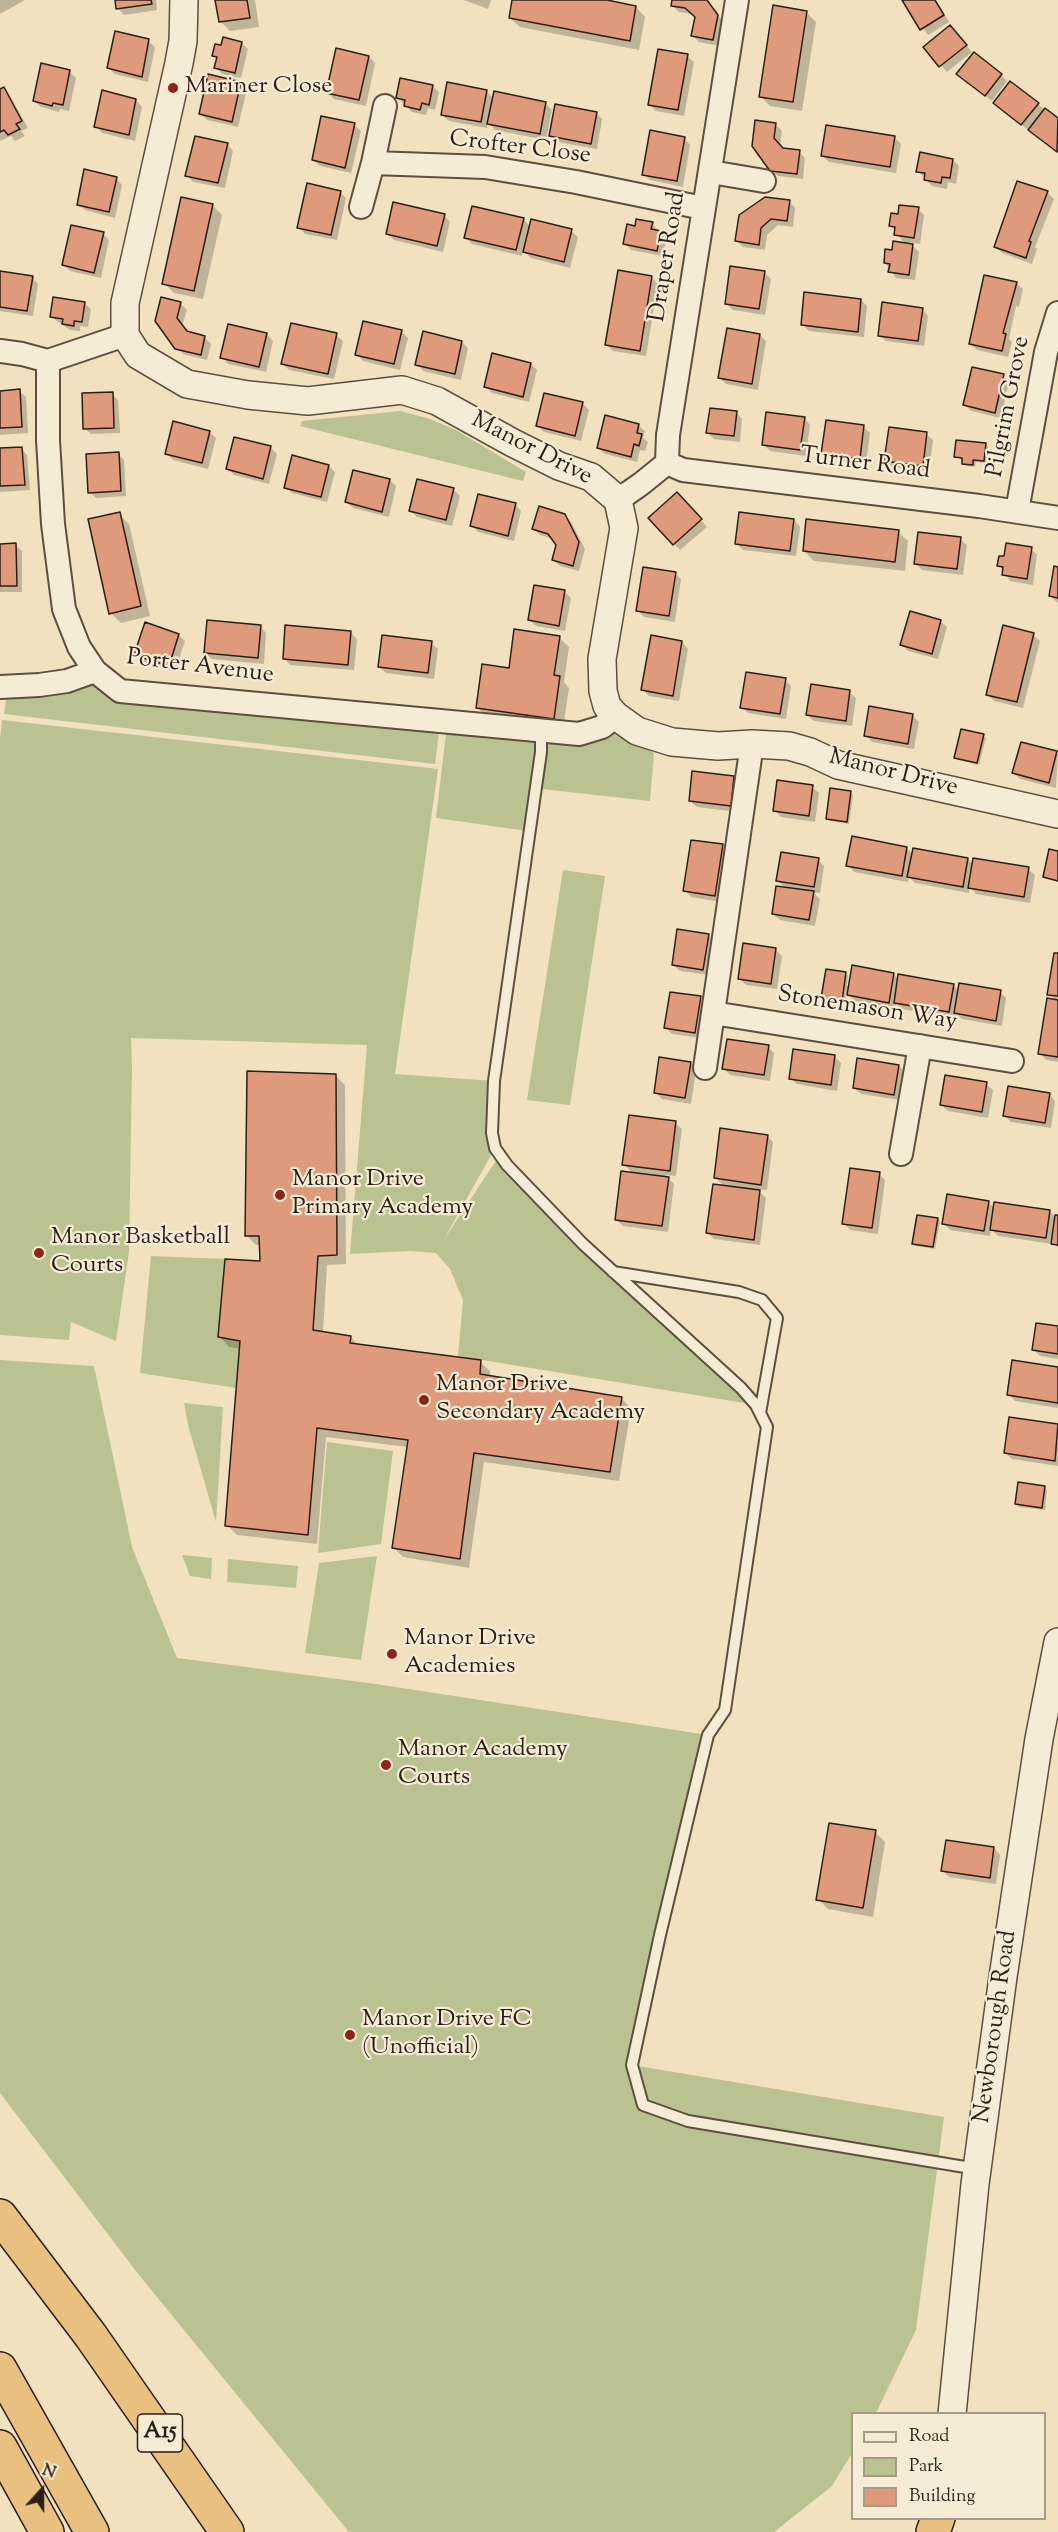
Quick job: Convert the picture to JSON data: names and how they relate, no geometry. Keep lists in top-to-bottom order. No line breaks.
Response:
{"streets":{"highway":["A15"],"street":["Crofter Close","Draper Road","Pilgrim Grove","Manor Drive","Turner Road","Porter Avenue","Stonemason Way","Newborough Road"]},"crossings":[["Crofter Close","Draper Road"],["Draper Road","Turner Road"],["Pilgrim Grove","Turner Road"],["Manor Drive","Porter Avenue"]],"places":["Mariner Close","Manor Drive Primary Academy","Manor Basketball Courts","Manor Drive Secondary Academy","Manor Drive Academies","Manor Academy Courts","Manor Drive FC (Unofficial)"],"legend":["Road","Park","Building"],"north":"top"}
